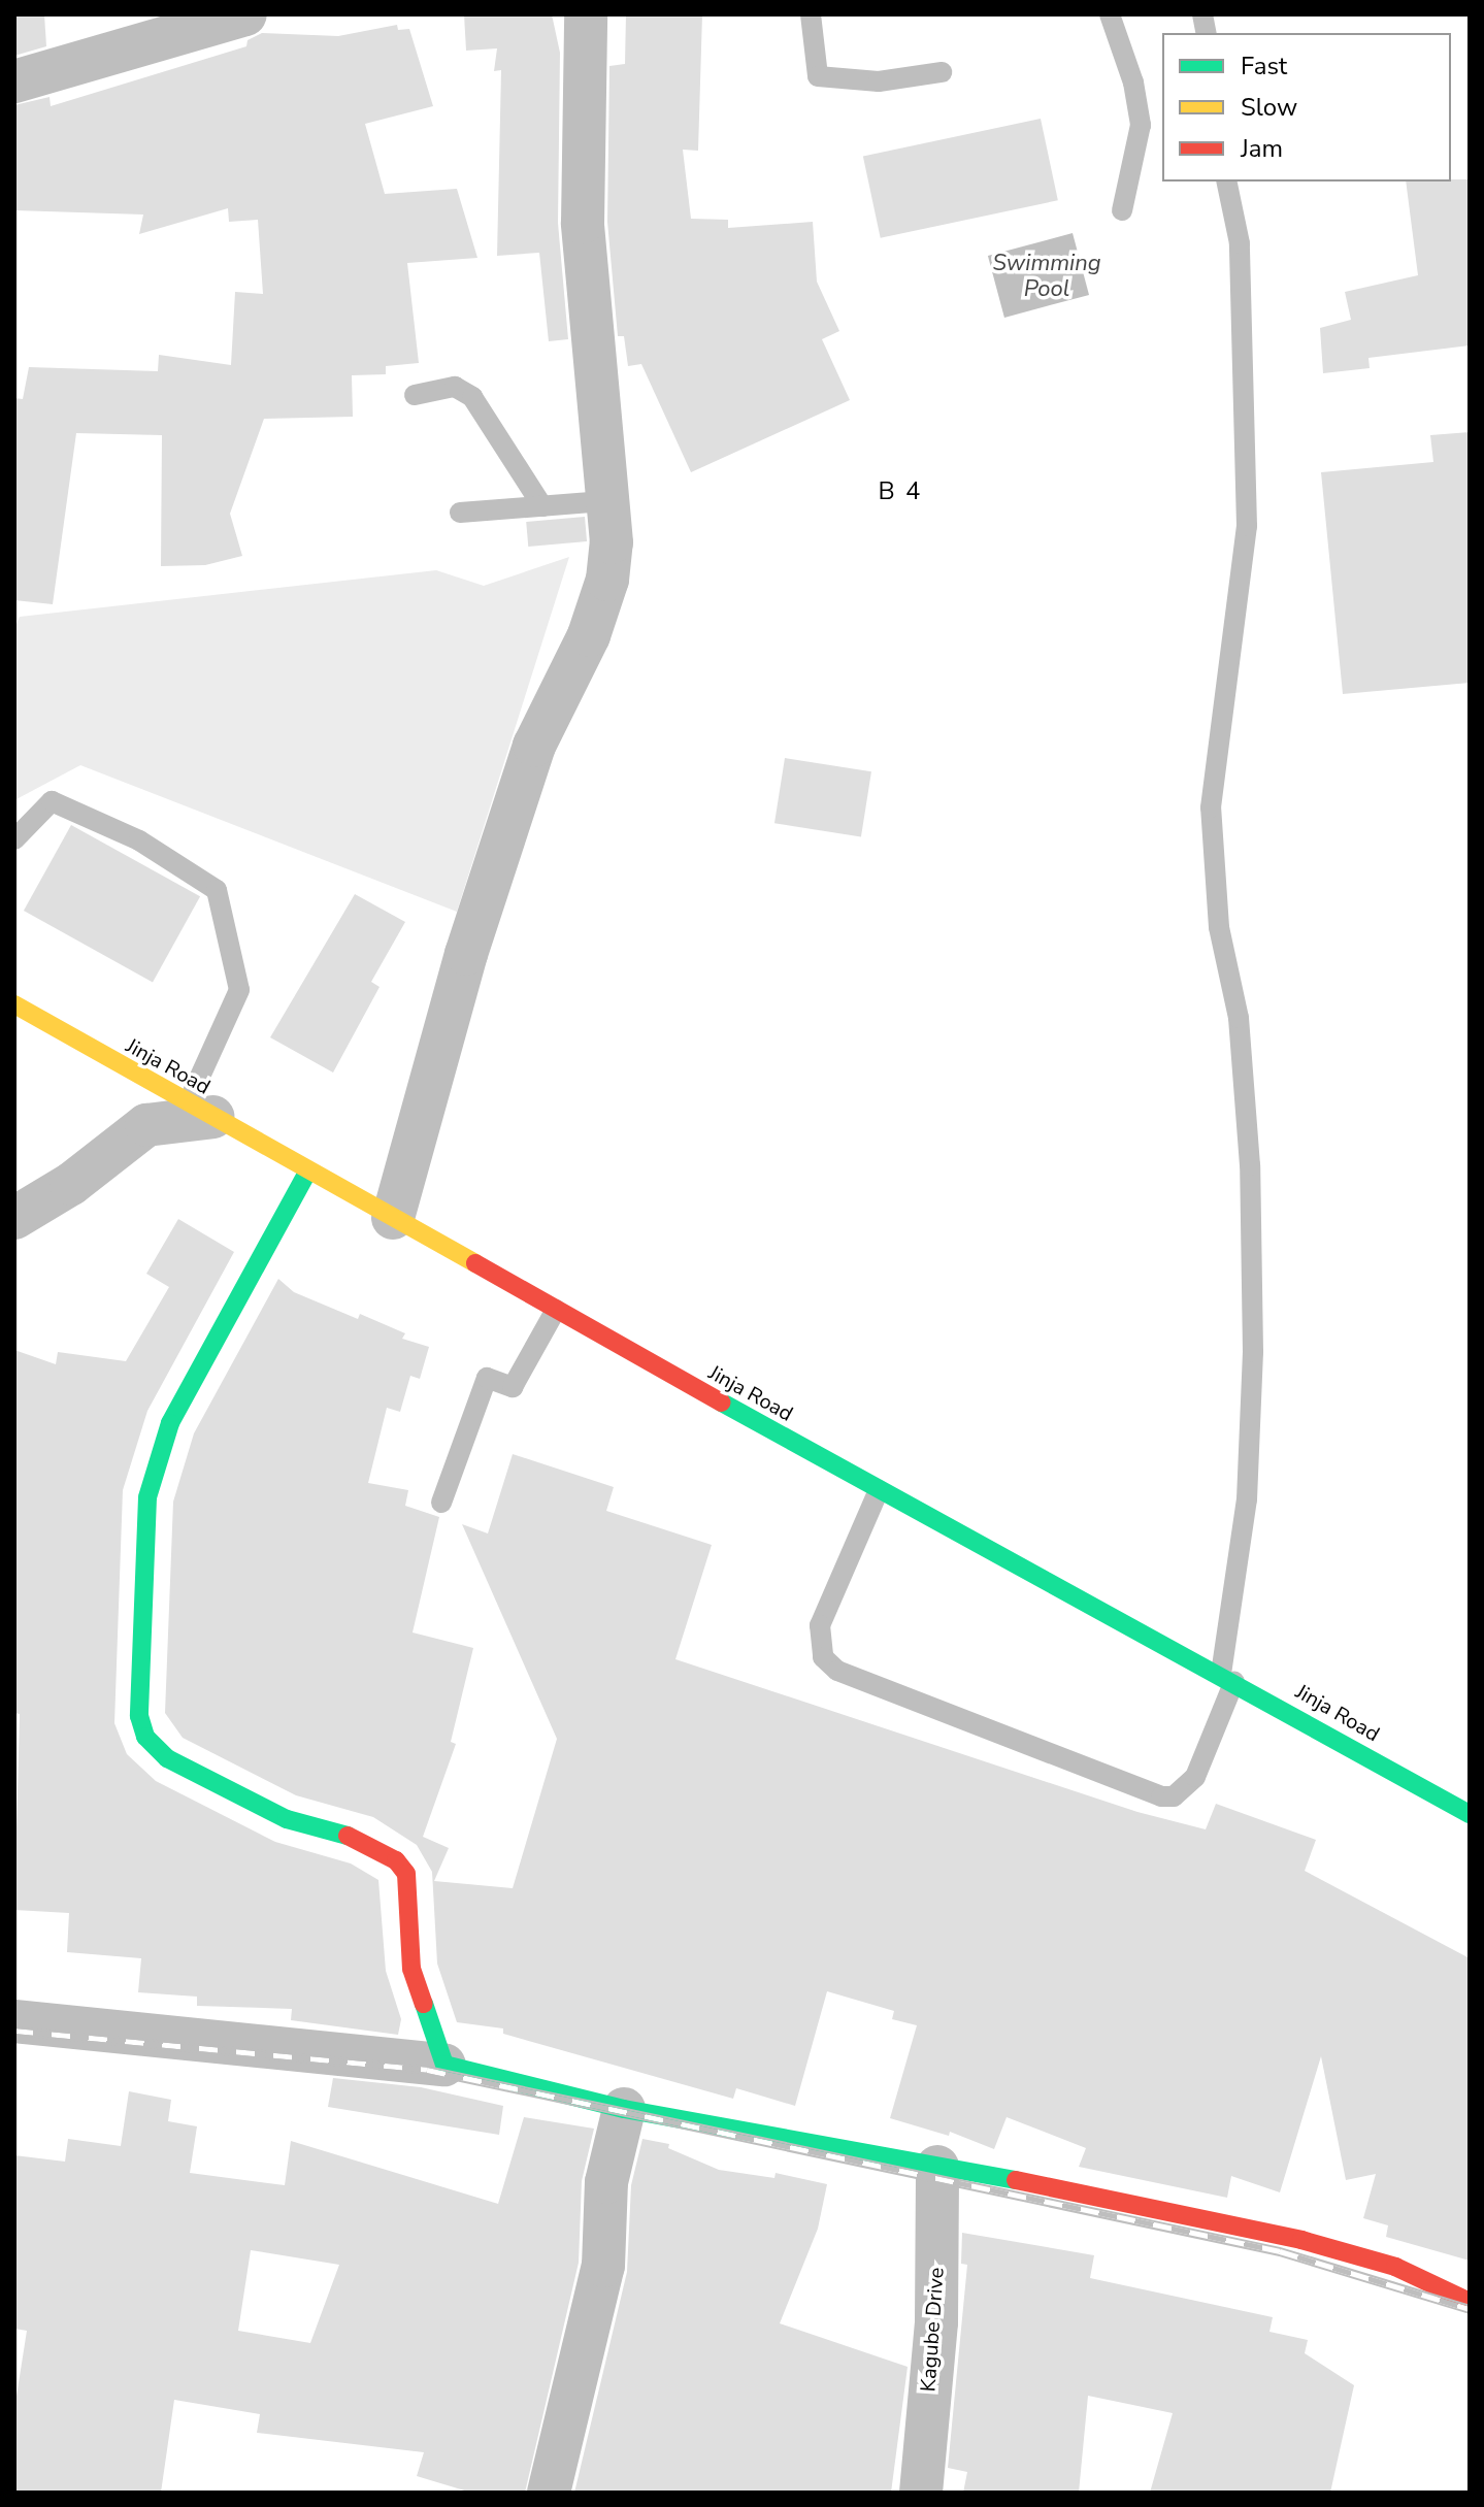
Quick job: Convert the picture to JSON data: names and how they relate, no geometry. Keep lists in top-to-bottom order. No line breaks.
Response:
{"streets":{"main road":["Jinja Road"],"street":["Kagube Drive"]},"districts":["B 4"],"water":["Swimming Pool"],"legend":["Fast","Slow","Jam"]}
